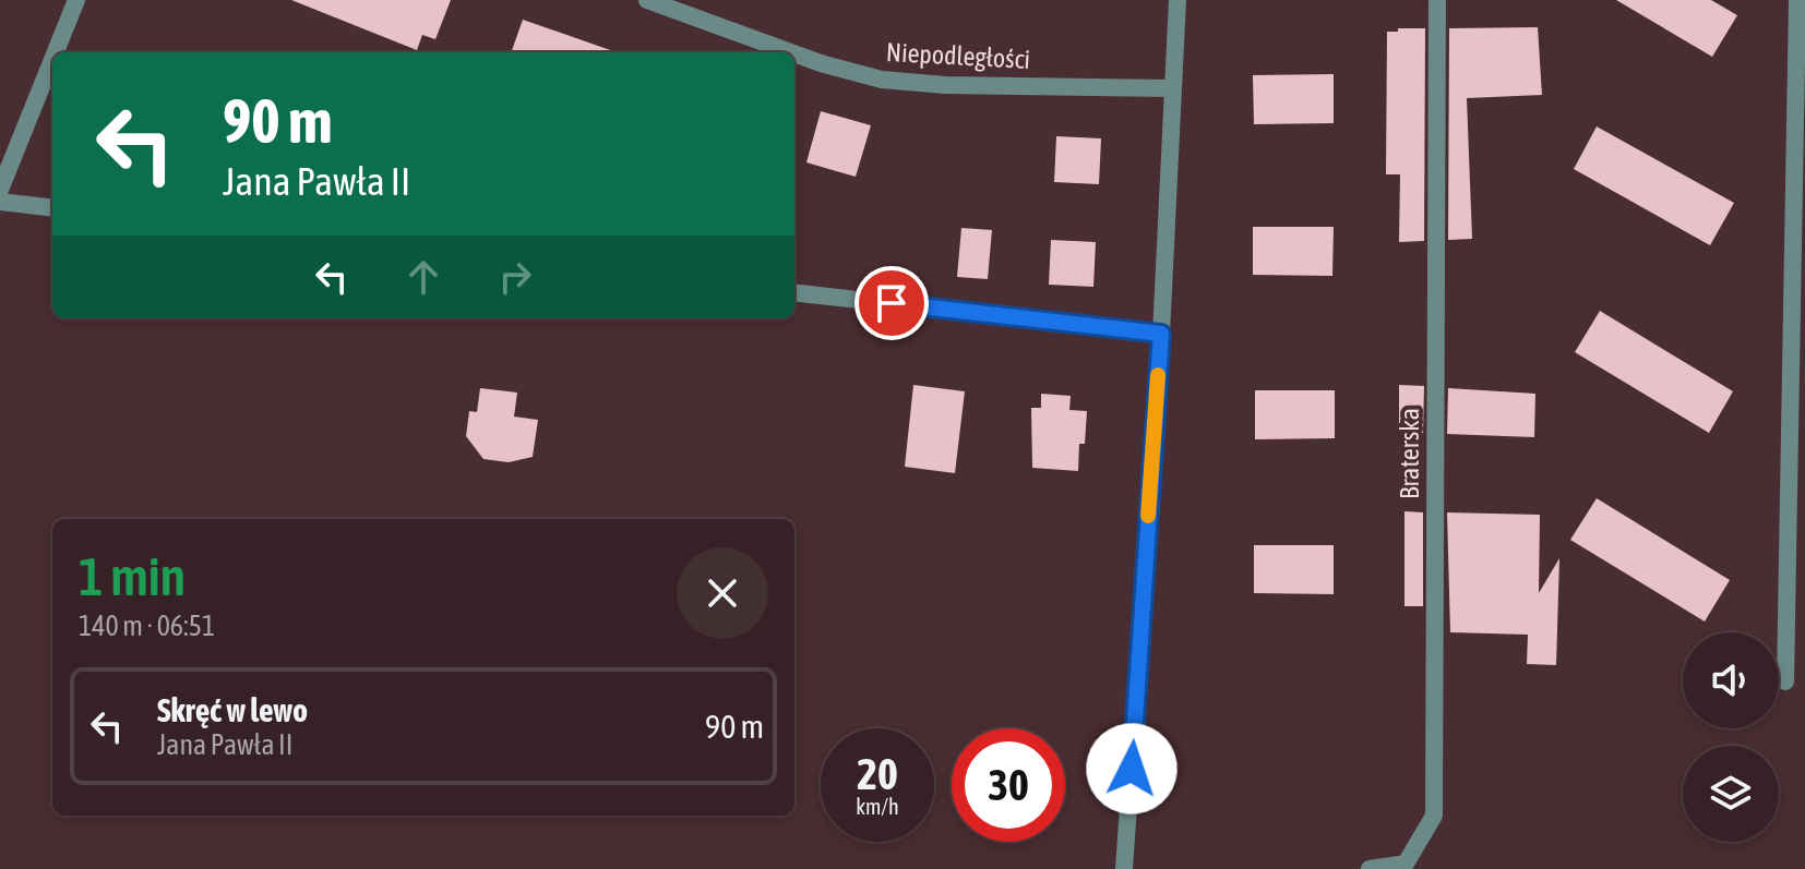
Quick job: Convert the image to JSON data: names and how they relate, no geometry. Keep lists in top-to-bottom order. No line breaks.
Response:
{"streets":{"street":["Niepodległości","Braterska"]},"page":{"turn":["90 m","Jana Pawła II"],"heading":["1 min","140 m · 06:51"],"list":[{"name":"Skręć w lewo","note":"Jana Pawła II","value":"90 m"}],"speed":"20 km/h","limit":"30"}}
